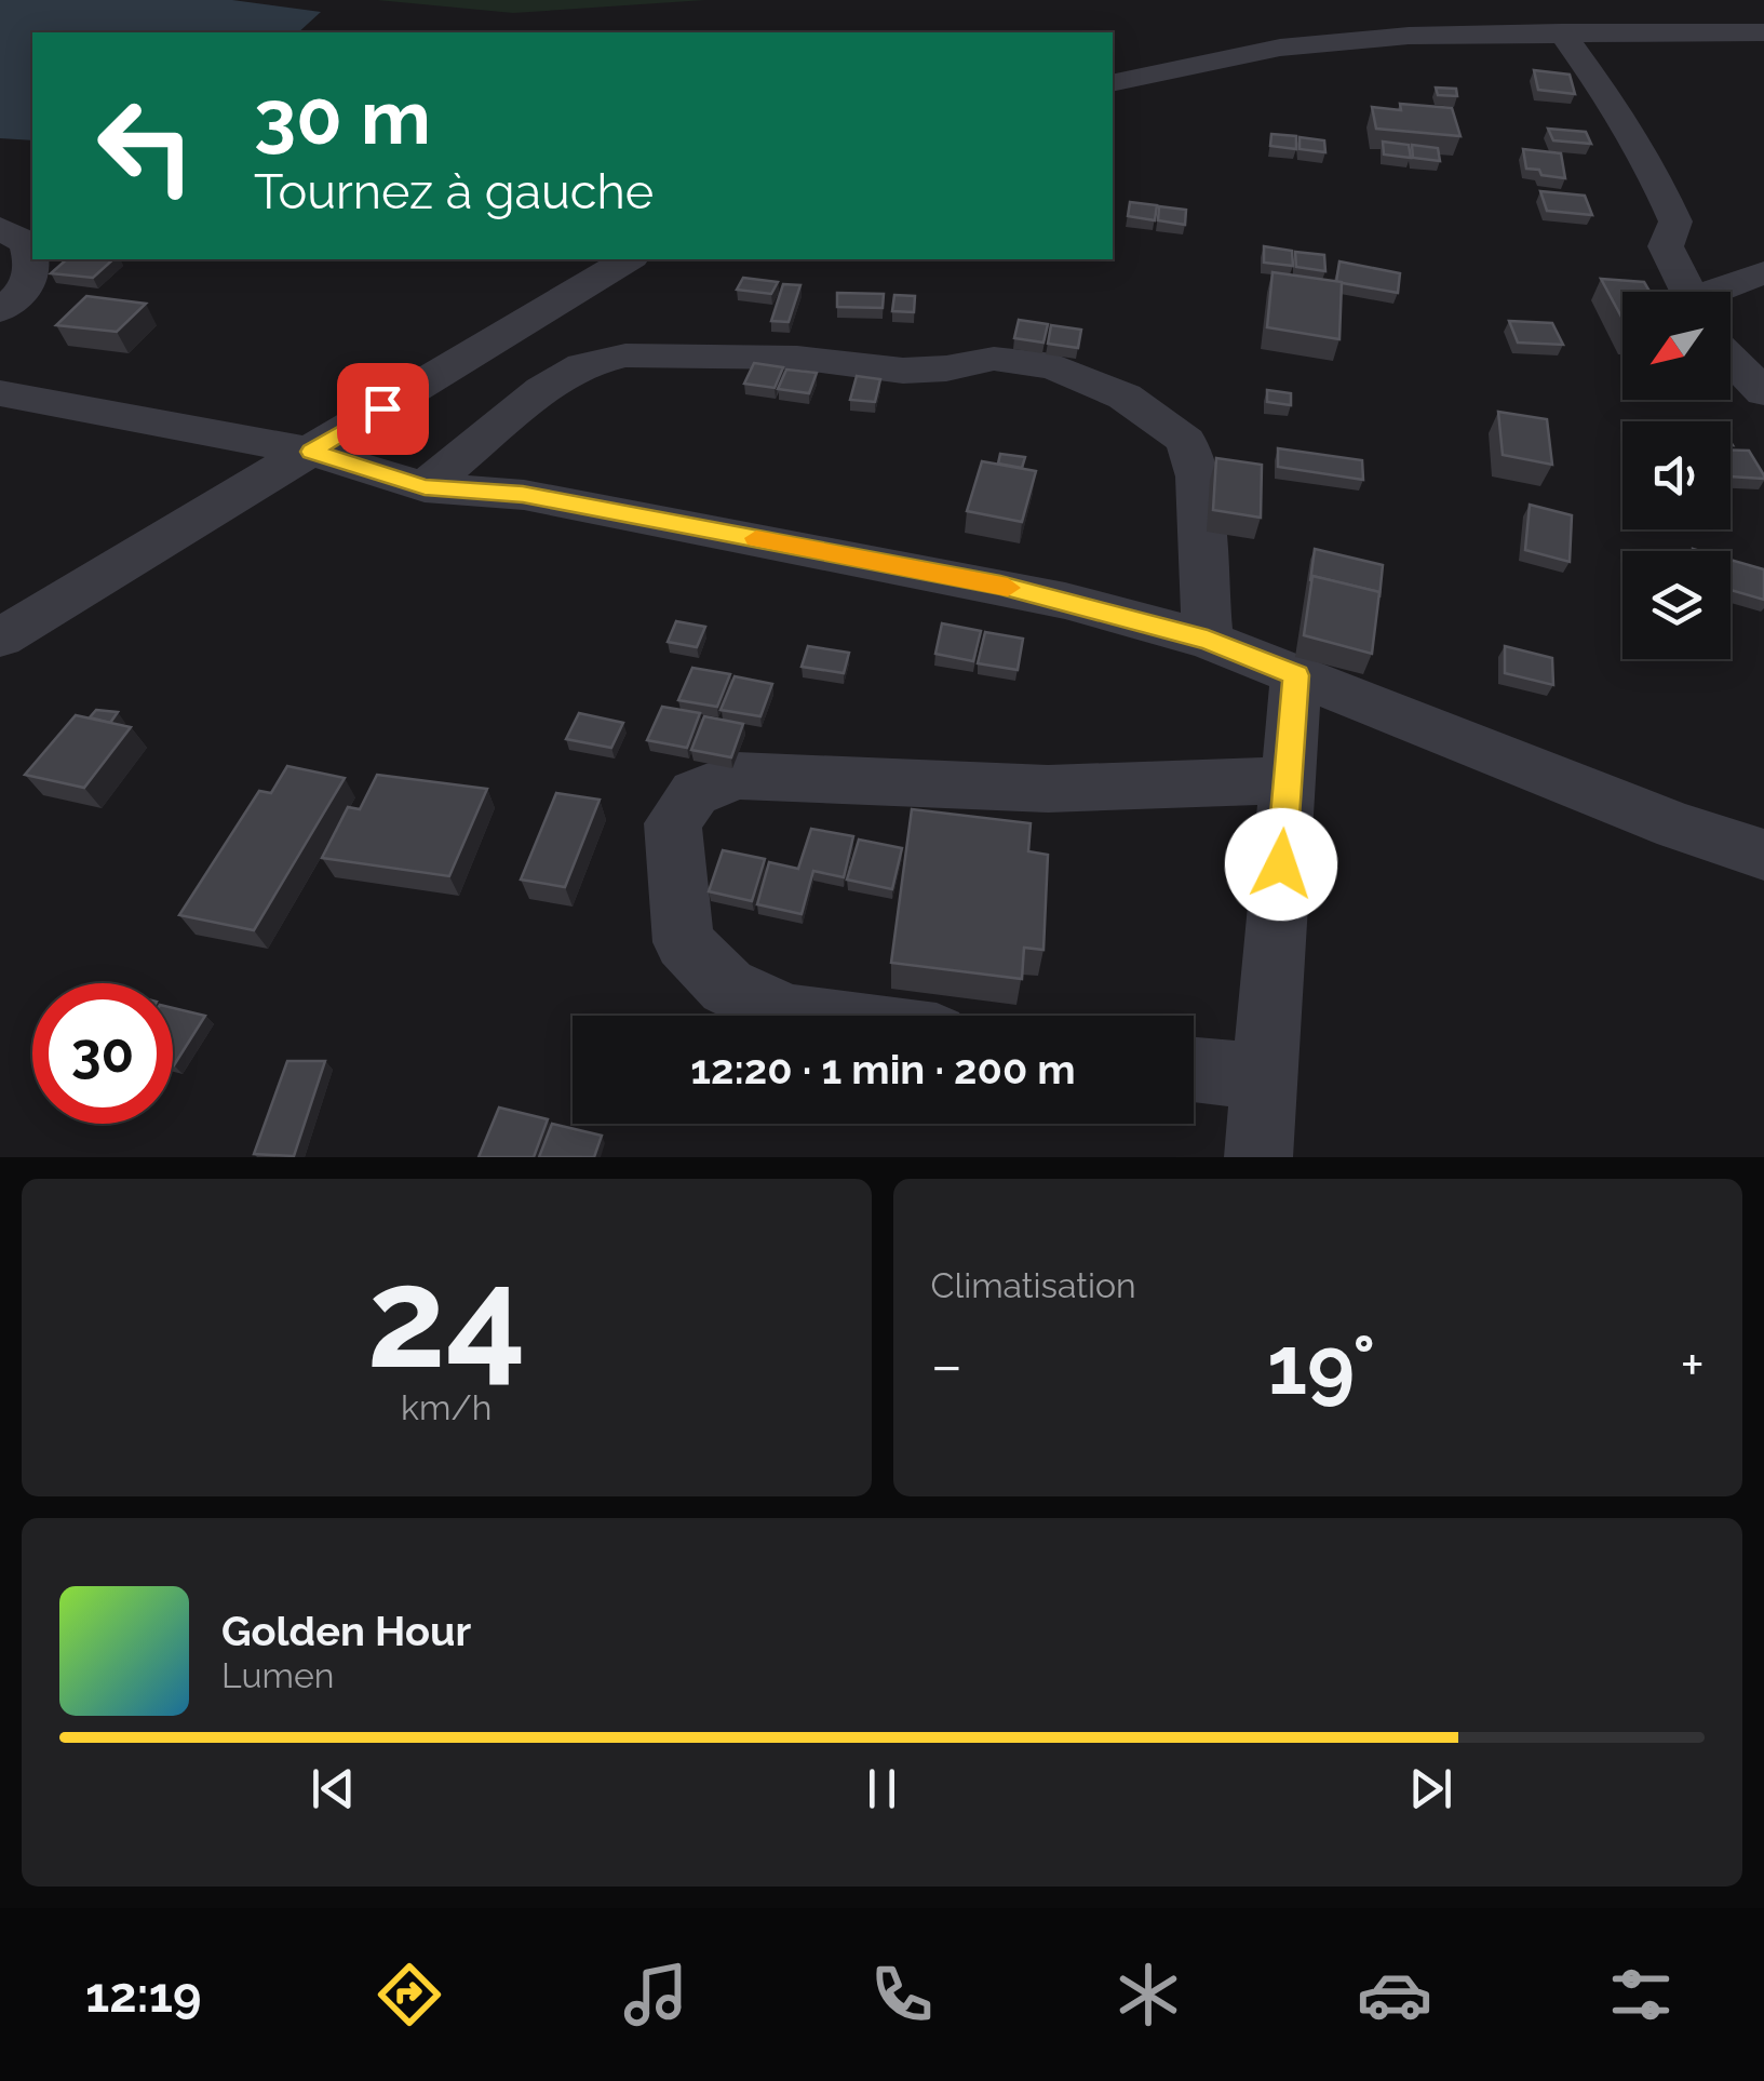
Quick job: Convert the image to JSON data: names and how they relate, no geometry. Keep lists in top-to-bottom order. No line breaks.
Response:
{"north":"bottom left","page":{"turn":["30 m","Tournez à gauche"],"limit":"30","trip":"12:20 · 1 min · 200 m","tile":[["24","km/h"],"Climatisation"],"heat":["−","19°","+"],"song":["Golden Hour","Lumen"],"tabs":"12:19"}}
